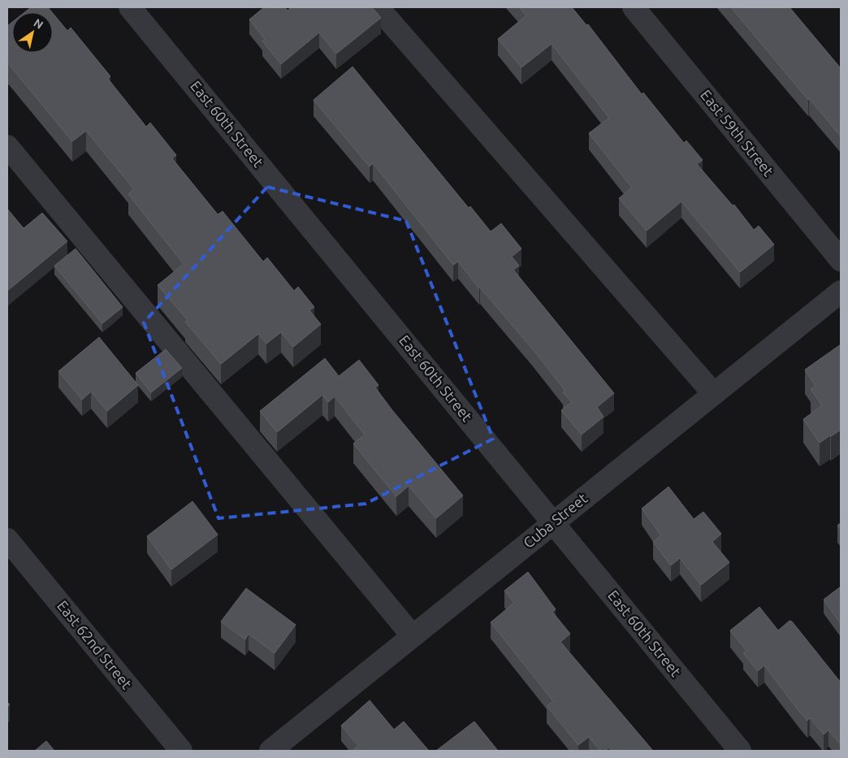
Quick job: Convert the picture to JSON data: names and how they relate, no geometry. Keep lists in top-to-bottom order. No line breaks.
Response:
{"streets":{"street":["East 60th Street","East 59th Street","Cuba Street","East 62nd Street"]},"crossings":[["East 60th Street","Cuba Street"]],"north":"top right"}
